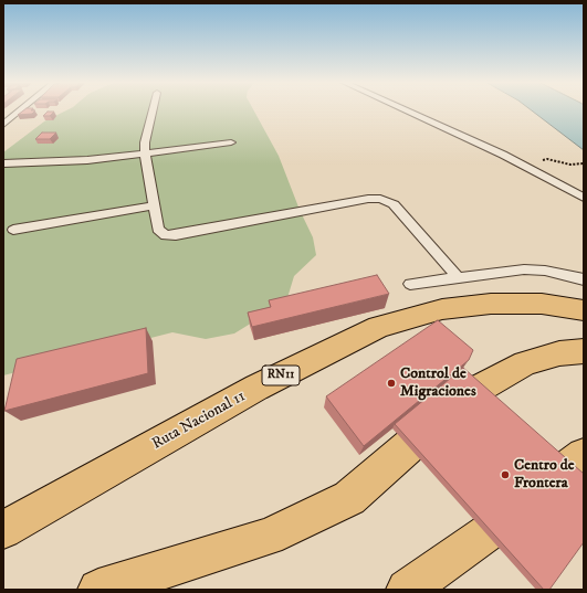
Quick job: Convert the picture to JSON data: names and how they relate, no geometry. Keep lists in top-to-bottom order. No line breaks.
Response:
{"streets":{"highway":["RN11","Ruta Nacional 11"]},"places":["Control de Migraciones","Centro de Frontera"]}
